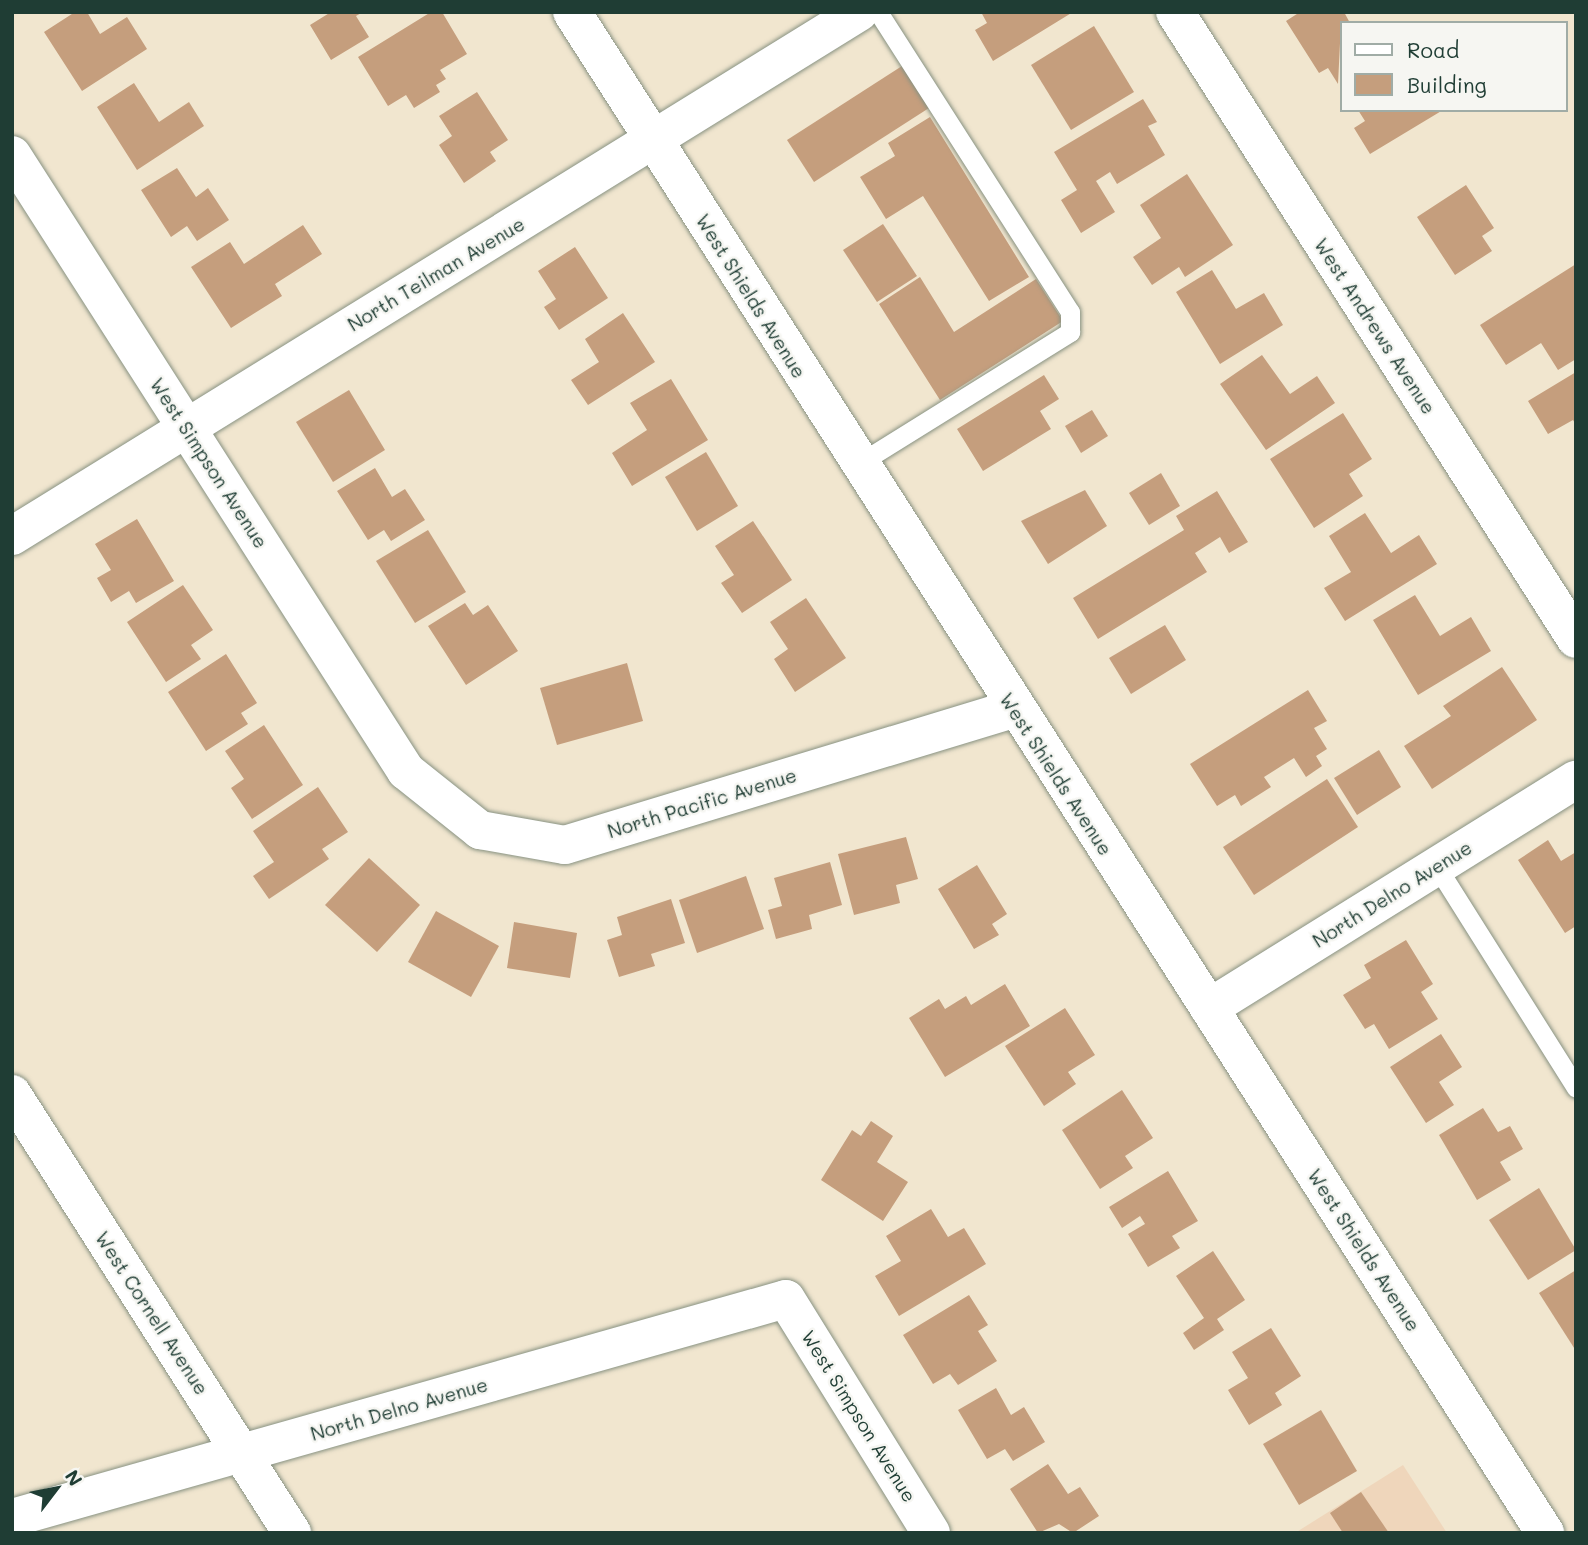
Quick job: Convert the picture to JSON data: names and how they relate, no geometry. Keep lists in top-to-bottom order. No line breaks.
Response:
{"streets":{"street":["North Teilman Avenue","West Shields Avenue","West Andrews Avenue","West Simpson Avenue","North Pacific Avenue","North Delno Avenue","West Cornell Avenue"]},"crossings":[["North Teilman Avenue","West Shields Avenue"],["North Teilman Avenue","West Simpson Avenue"],["West Shields Avenue","North Pacific Avenue"],["West Shields Avenue","North Delno Avenue"],["West Simpson Avenue","North Pacific Avenue"],["West Simpson Avenue","North Delno Avenue"],["North Delno Avenue","West Cornell Avenue"]],"legend":["Road","Building"],"north":"top right"}
